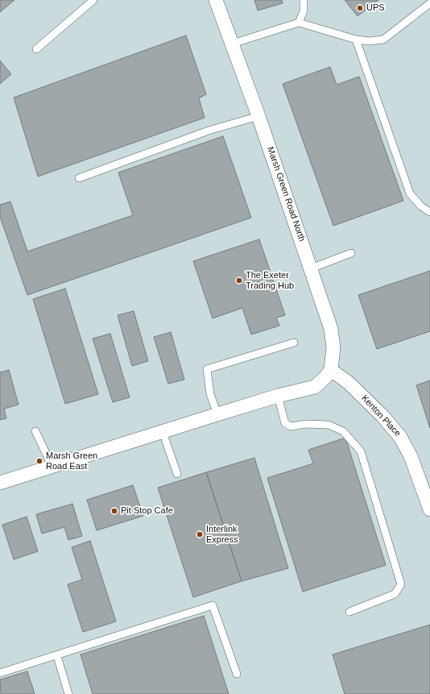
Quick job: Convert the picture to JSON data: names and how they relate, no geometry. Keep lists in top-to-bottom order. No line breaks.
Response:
{"streets":{"street":["Marsh Green Road North","Kenton Place"]},"crossings":[["Marsh Green Road North","Kenton Place"]],"places":["UPS","The Exeter Trading Hub","Marsh Green Road East","Pit Stop Cafe","Interlink Express"]}
